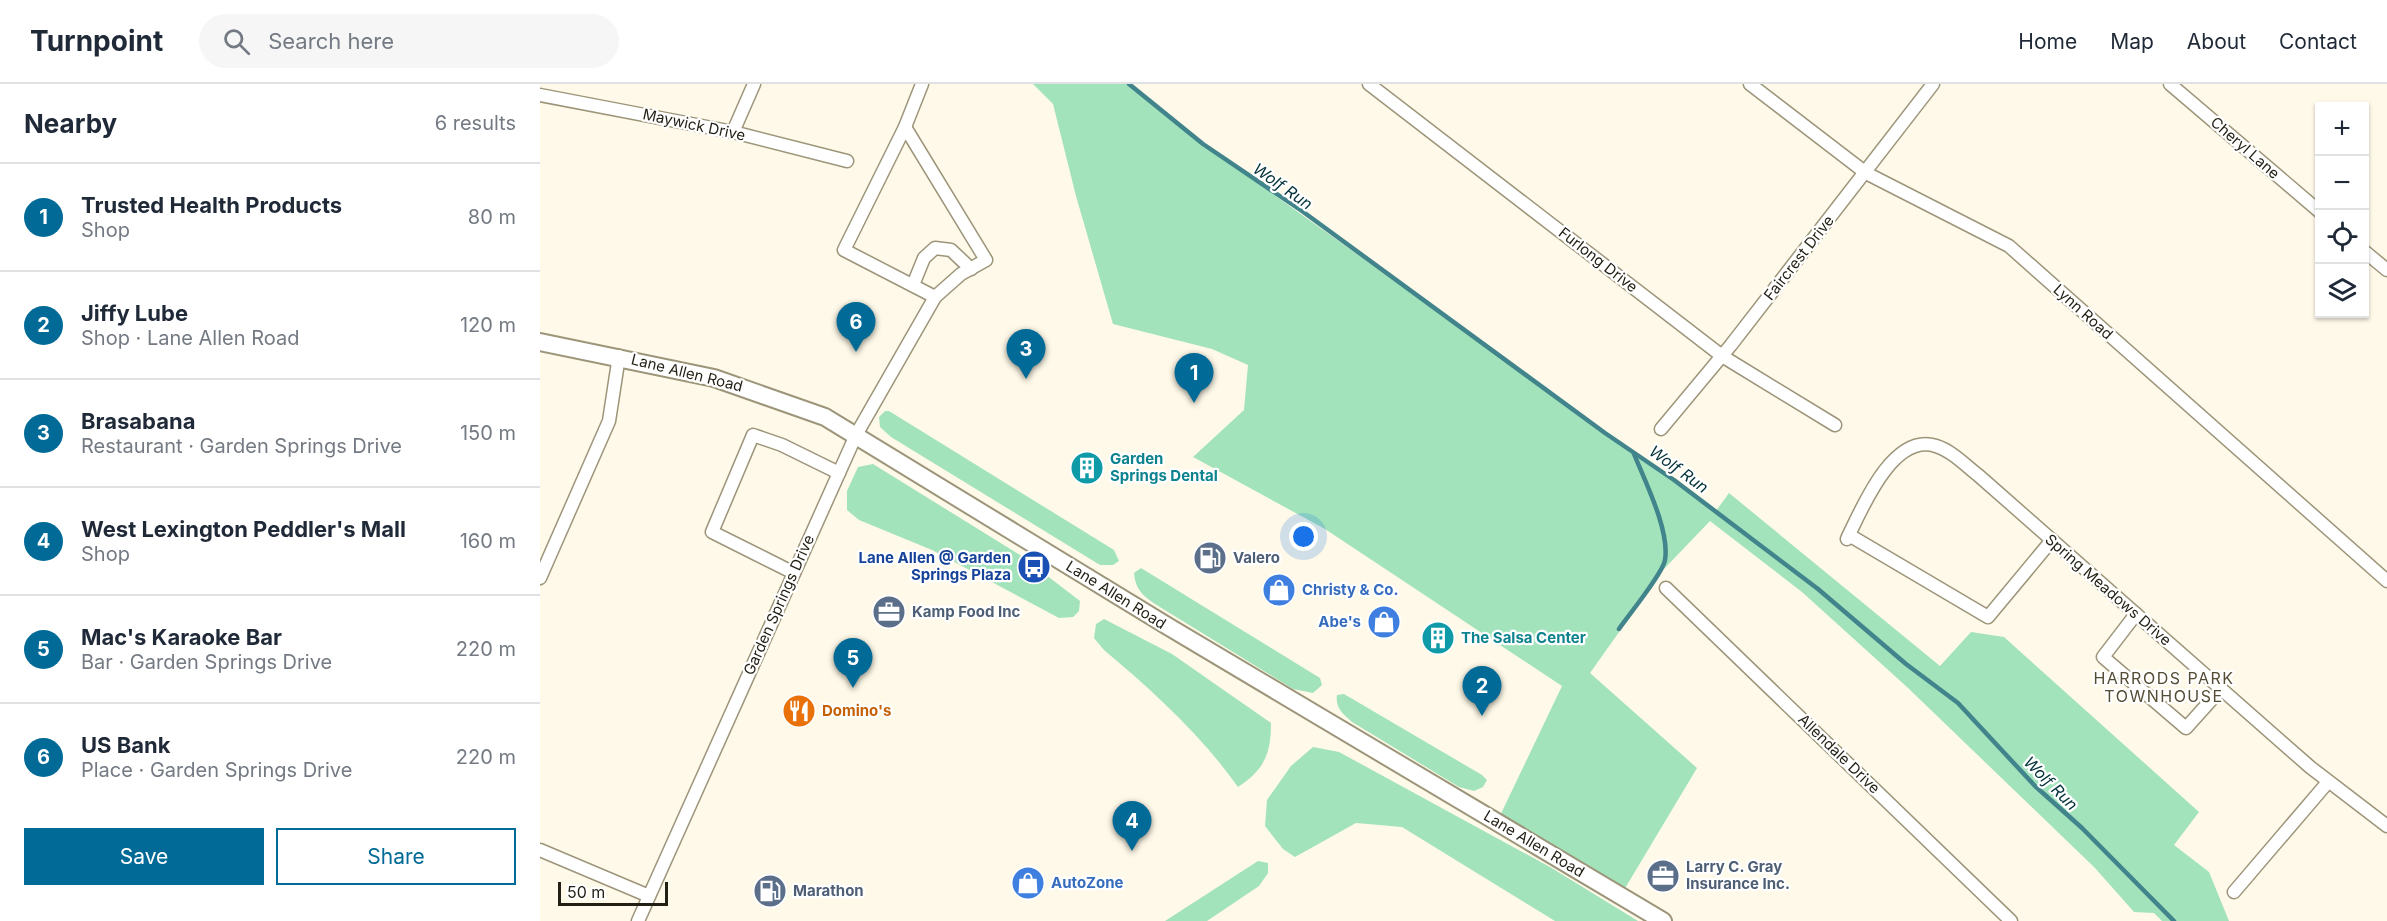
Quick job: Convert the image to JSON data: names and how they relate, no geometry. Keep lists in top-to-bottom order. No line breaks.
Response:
{"streets":{"main road":["Lane Allen Road"],"street":["Maywick Drive","Cheryl Lane","Faircrest Drive","Furlong Drive","Lynn Road","Spring Meadows Drive","Garden Springs Drive","Allendale Drive"]},"crossings":[["Faircrest Drive","Furlong Drive"],["Faircrest Drive","Lynn Road"],["Lane Allen Road","Garden Springs Drive"]],"districts":["HARRODS PARK TOWNHOUSE"],"water":["Wolf Run"],"places":{"building":["Garden Springs Dental","The Salsa Center"],"fuel station":["Valero","Marathon"],"bus stop":["Lane Allen @ Garden Springs Plaza"],"shop":["Christy & Co.","Abe's","AutoZone"],"office":["Kamp Food Inc","Larry C. Gray Insurance Inc."],"restaurant":["Domino's"]},"scale_bar":"50 m","page":{"header":"Turnpoint","search":"Search here","nav":["Home","Map","About","Contact"],"heading":["Nearby","6 results"],"map_buttons":["+","−"],"list":[{"mark":"1","name":"Trusted Health Products","note":"Shop","value":"80 m"},{"mark":"2","name":"Jiffy Lube","note":"Shop · Lane Allen Road","value":"120 m"},{"mark":"3","name":"Brasabana","note":"Restaurant · Garden Springs Drive","value":"150 m"},{"mark":"4","name":"West Lexington Peddler's Mall","note":"Shop","value":"160 m"},{"mark":"5","name":"Mac's Karaoke Bar","note":"Bar · Garden Springs Drive","value":"220 m"},{"mark":"6","name":"US Bank","note":"Place · Garden Springs Drive","value":"220 m"}],"pins":["6","3","1","5","2","4"],"buttons":["Save","Share"],"scale":"50 m"}}
